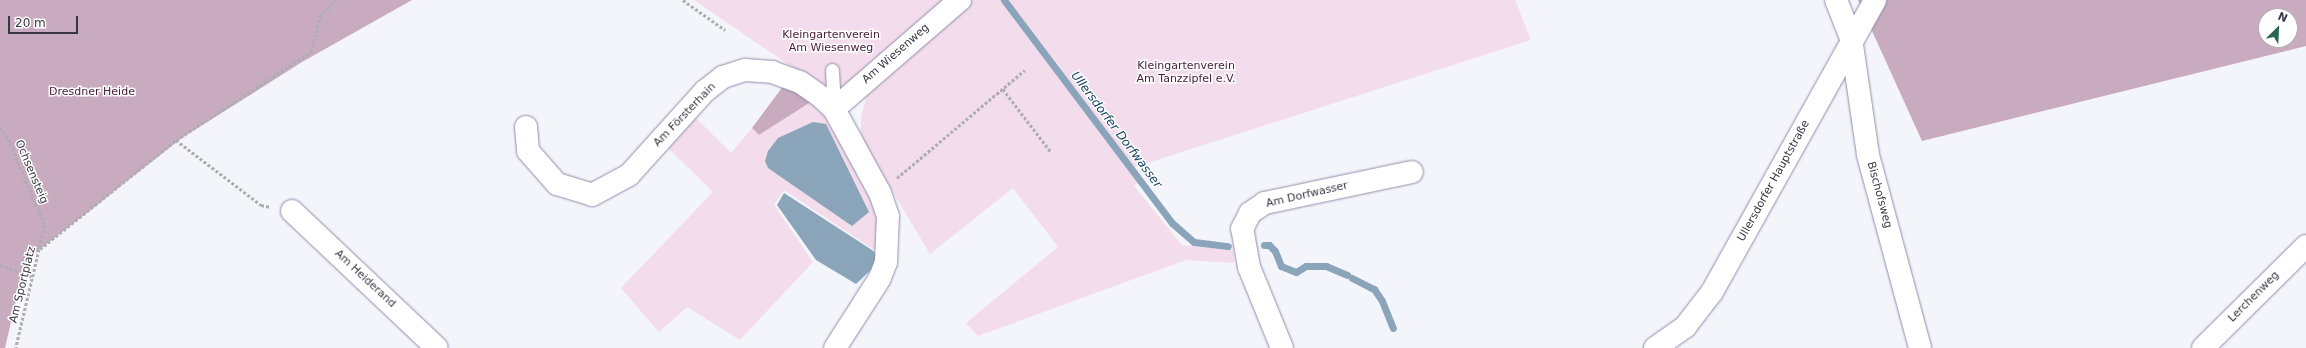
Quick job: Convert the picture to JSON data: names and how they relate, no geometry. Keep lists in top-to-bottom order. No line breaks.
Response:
{"streets":{"street":["Am Wiesenweg","Am Försterhain","Ullersdorfer Hauptstraße","Am Dorfwasser","Bischofsweg","Am Heiderand","Lerchenweg"],"path":["Ochsensteig","Am Sportplatz"]},"crossings":[["Am Wiesenweg","Am Försterhain"],["Ochsensteig","Am Sportplatz"],["Ullersdorfer Hauptstraße","Bischofsweg"]],"water":["Ullersdorfer Dorfwasser"],"parks":["Kleingartenverein Am Wiesenweg","Kleingartenverein Am Tanzzipfel e.V.","Dresdner Heide"],"scale_bar":"20 m","north":"top right"}
